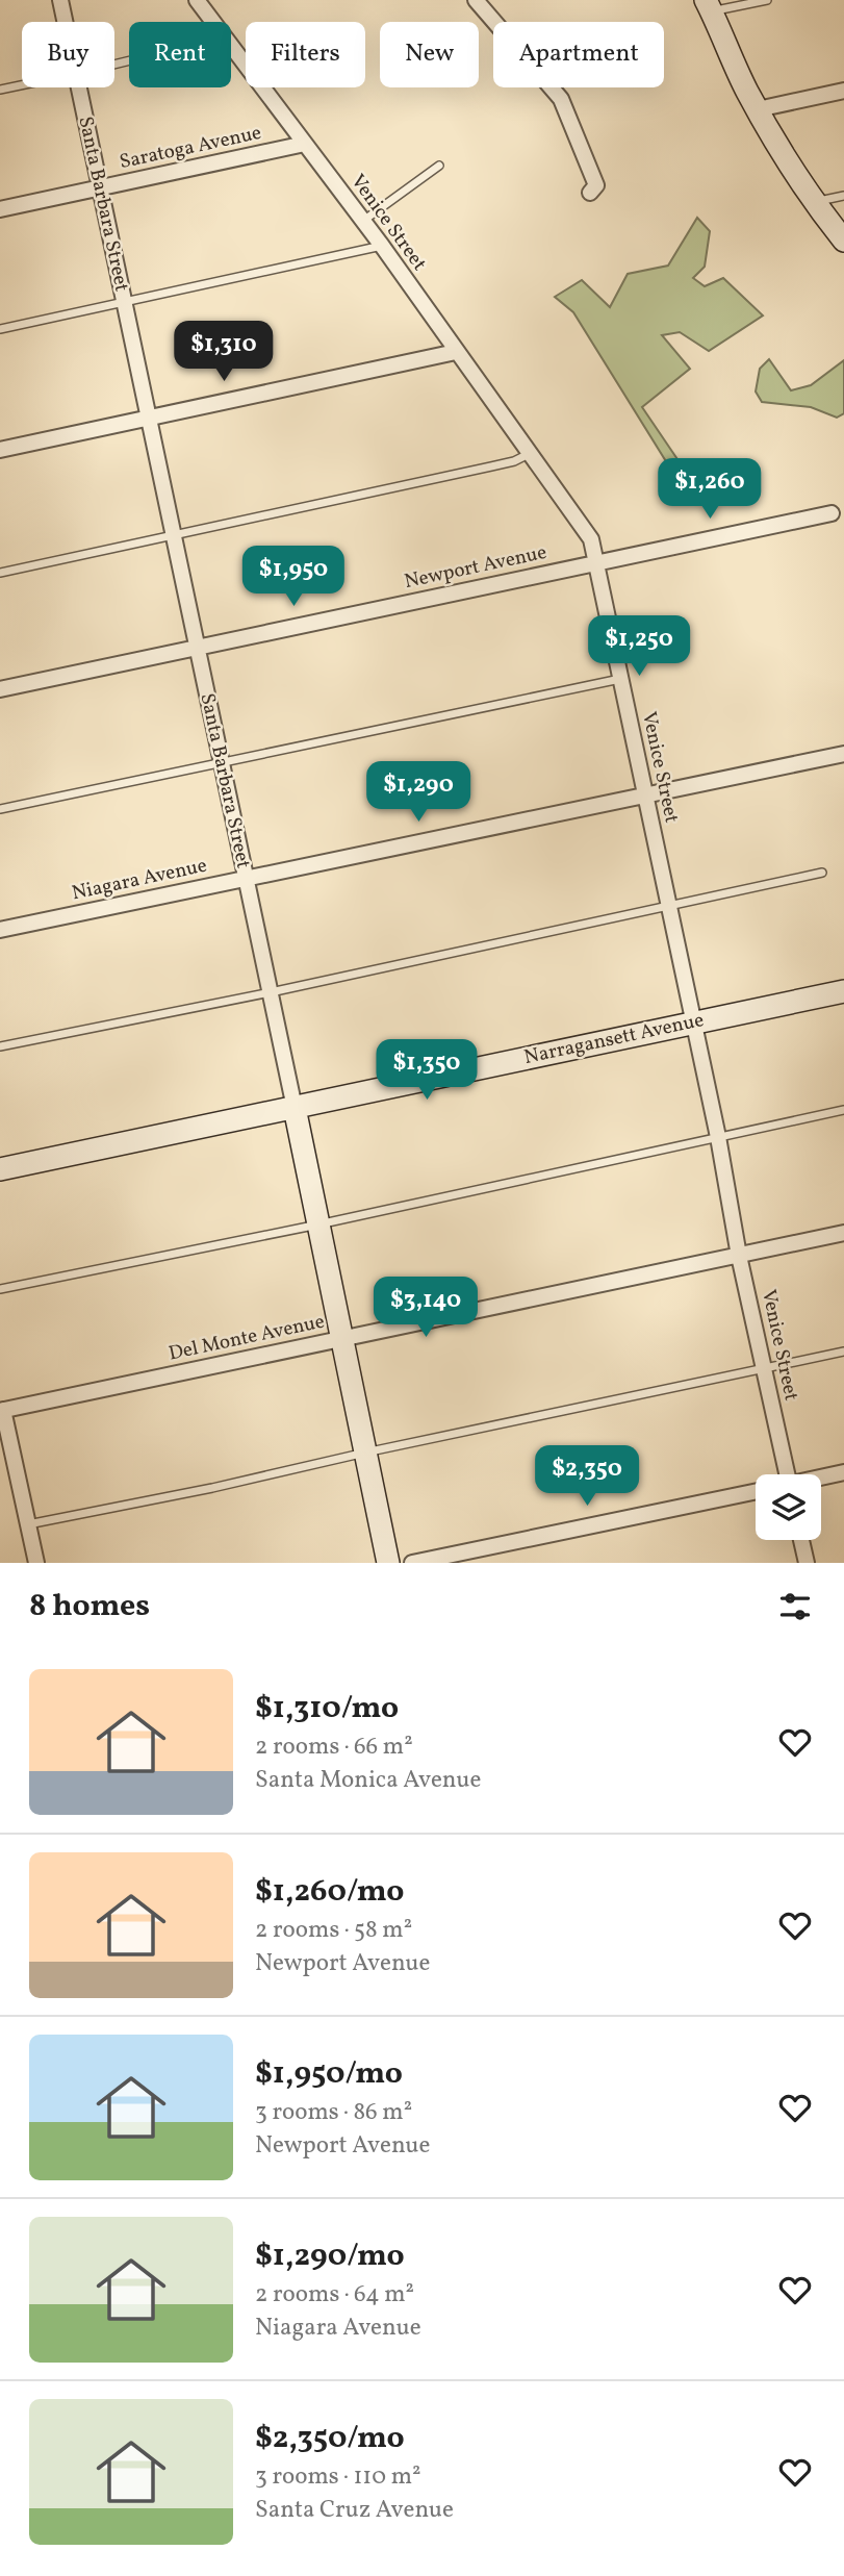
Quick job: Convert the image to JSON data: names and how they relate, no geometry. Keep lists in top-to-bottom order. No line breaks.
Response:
{"streets":{"street":["Saratoga Avenue","Santa Barbara Street","Venice Street","Newport Avenue","Niagara Avenue","Narragansett Avenue","Del Monte Avenue"]},"crossings":[["Saratoga Avenue","Santa Barbara Street"],["Saratoga Avenue","Venice Street"],["Santa Barbara Street","Newport Avenue"],["Santa Barbara Street","Niagara Avenue"],["Santa Barbara Street","Narragansett Avenue"],["Santa Barbara Street","Del Monte Avenue"],["Venice Street","Newport Avenue"],["Venice Street","Niagara Avenue"],["Venice Street","Narragansett Avenue"],["Venice Street","Del Monte Avenue"]],"page":{"chip":["Buy","Rent","Filters","New","Apartment"],"price":["$1,310","$1,260","$1,950","$1,250","$1,290","$1,350","$3,140","$2,350"],"heading":"8 homes","list":[{"name":"$1,310/mo","note":"2 rooms · 66 m² · Santa Monica Avenue"},{"name":"$1,260/mo","note":"2 rooms · 58 m² · Newport Avenue"},{"name":"$1,950/mo","note":"3 rooms · 86 m² · Newport Avenue"},{"name":"$1,290/mo","note":"2 rooms · 64 m² · Niagara Avenue"},{"name":"$2,350/mo","note":"3 rooms · 110 m² · Santa Cruz Avenue"}]}}
